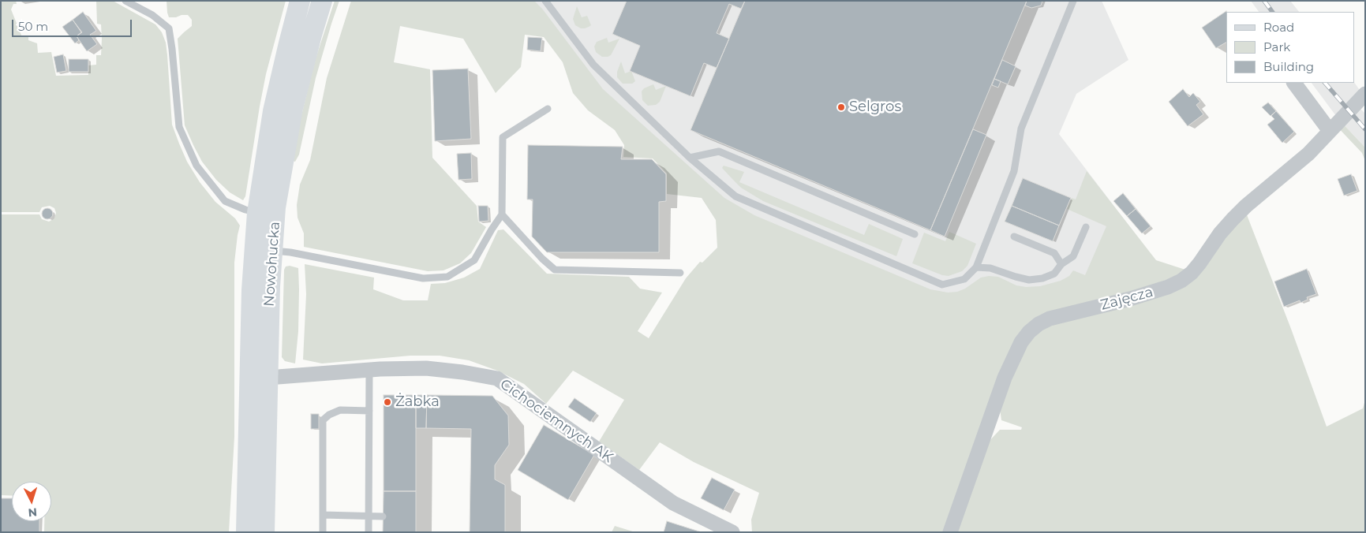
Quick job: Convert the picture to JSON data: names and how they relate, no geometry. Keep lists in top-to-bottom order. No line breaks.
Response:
{"streets":{"main road":["Nowohucka"],"street":["Zajęcza","Cichociemnych AK"]},"crossings":[["Nowohucka","Cichociemnych AK"]],"places":["Selgros","Żabka"],"legend":["Road","Park","Building"],"scale_bar":"50 m","north":"bottom"}
